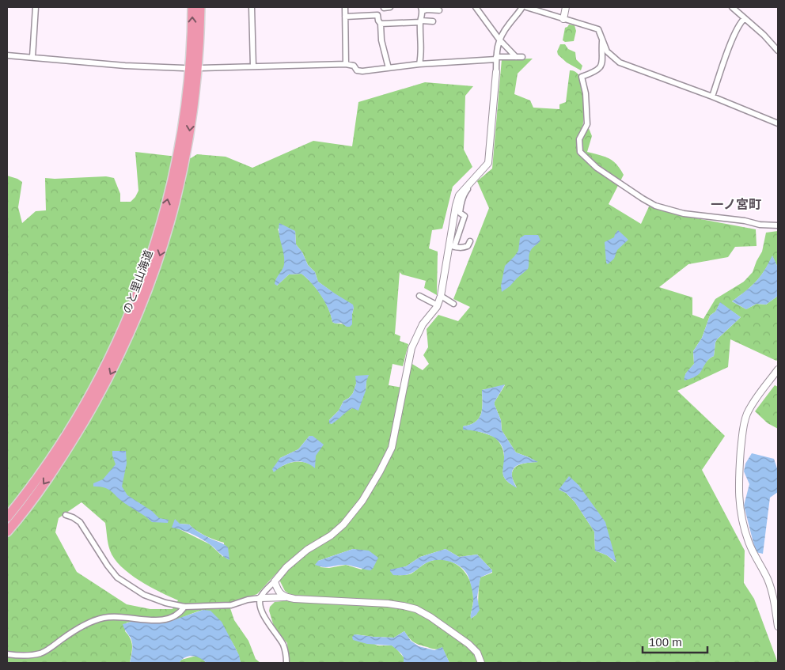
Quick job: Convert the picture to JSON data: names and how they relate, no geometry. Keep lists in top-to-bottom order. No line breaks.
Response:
{"streets":{"highway":["のと里山海道"]},"districts":["一ノ宮町"],"scale_bar":"100 m"}
